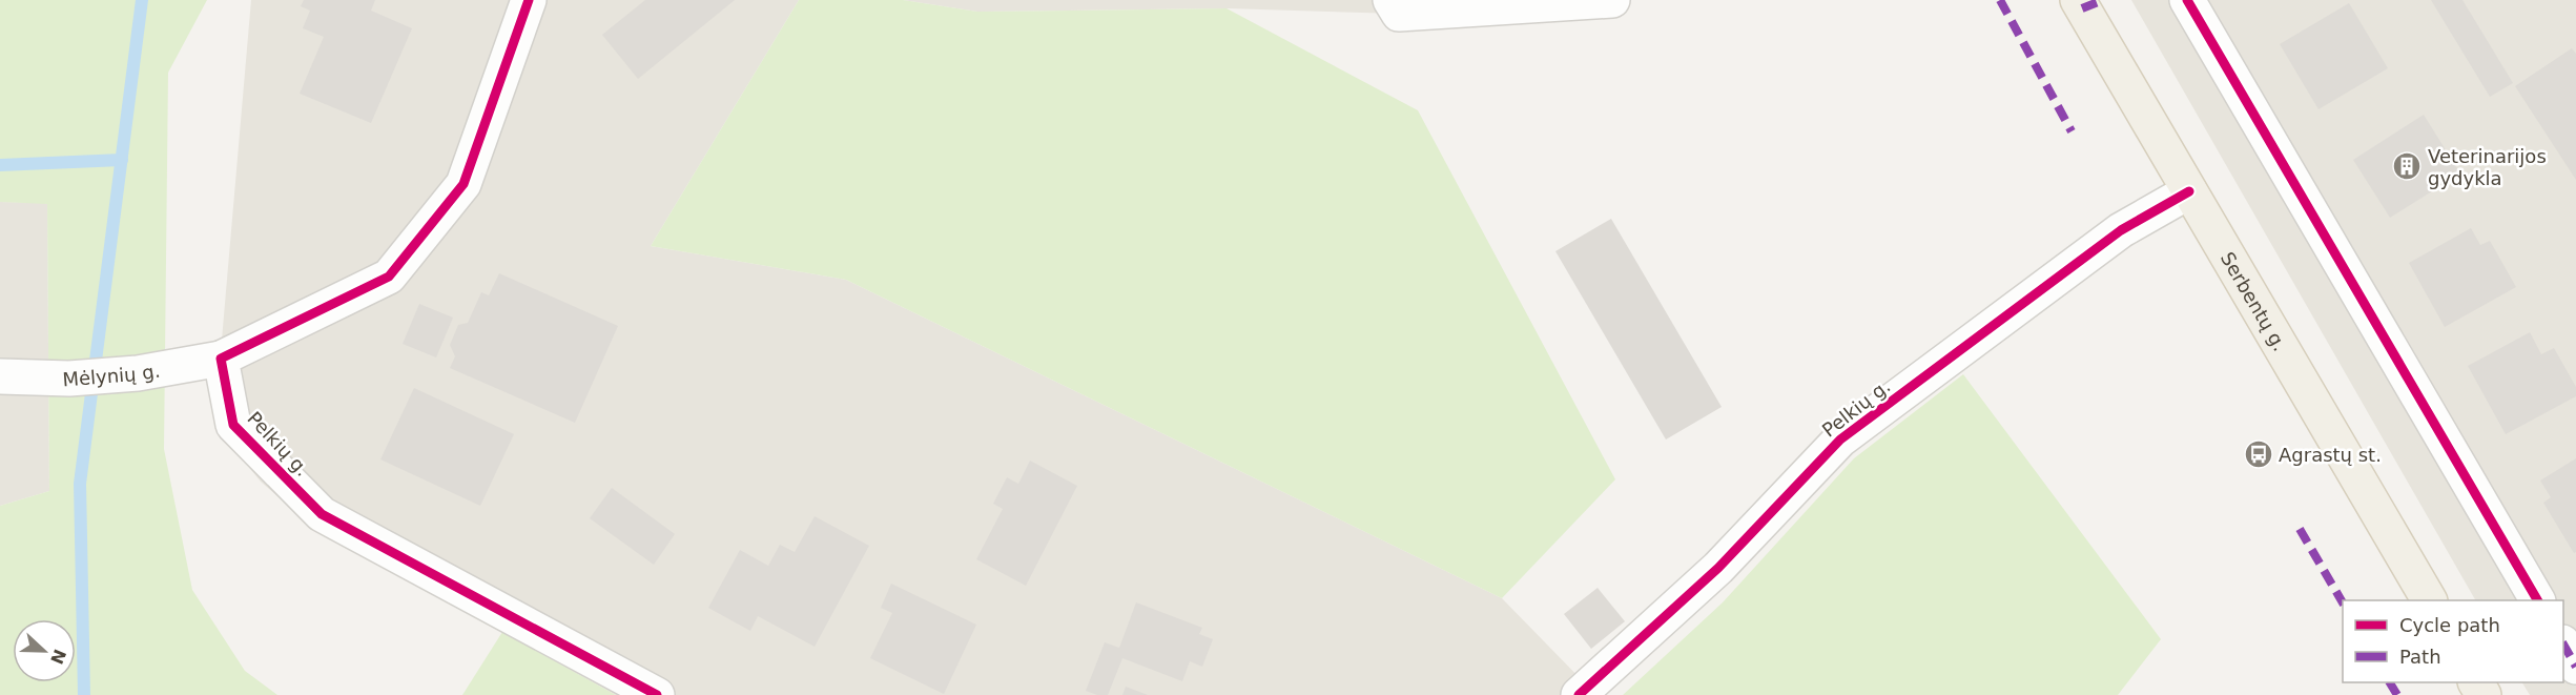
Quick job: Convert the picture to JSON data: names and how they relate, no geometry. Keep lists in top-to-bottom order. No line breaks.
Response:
{"streets":{"main road":["Serbentų g."],"street":["Mėlynių g.","Pelkių g."]},"crossings":[["Serbentų g.","Pelkių g."],["Mėlynių g.","Pelkių g."]],"places":{"building":["Veterinarijos gydykla"],"bus stop":["Agrastų st."]},"legend":["Cycle path","Path"],"north":"right"}
